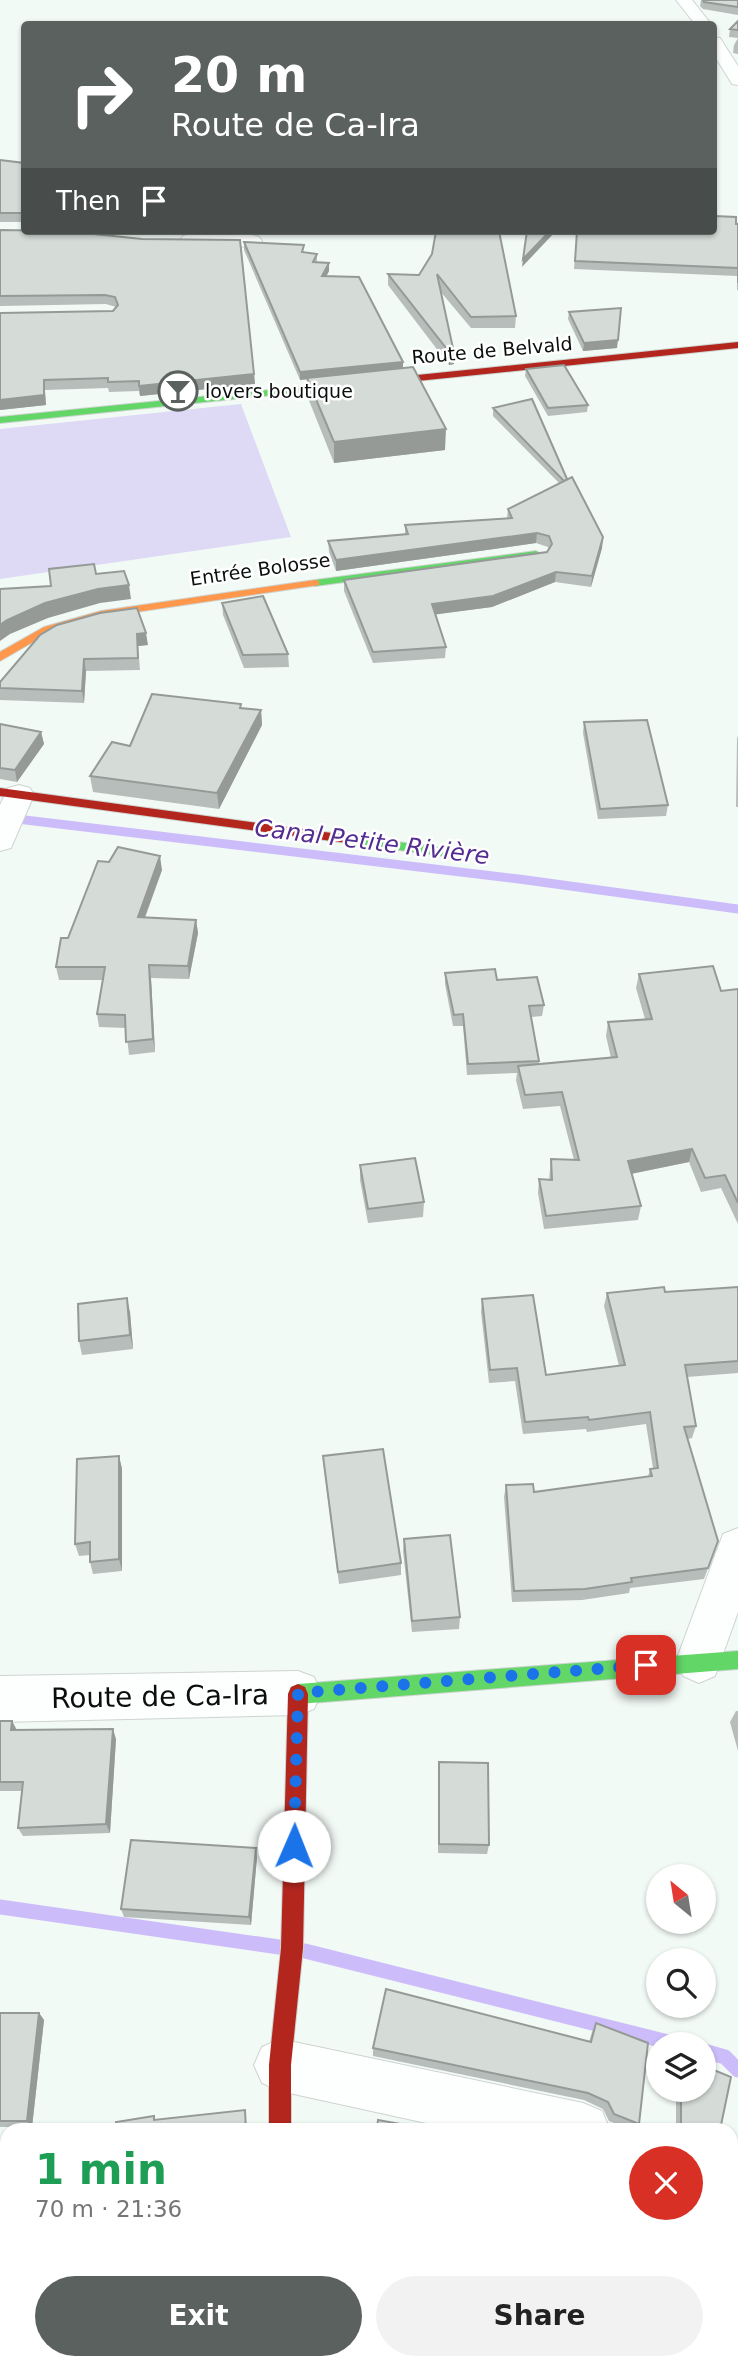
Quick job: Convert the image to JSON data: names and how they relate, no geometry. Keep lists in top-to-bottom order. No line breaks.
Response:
{"streets":{"street":["Route de Belvald","Entrée Bolosse","Route de Ca-Ira"]},"water":["Canal Petite Rivière"],"places":{"bar":["lovers boutique"]},"north":"top left","page":{"turn":["20 m","Route de Ca-Ira"],"then":"Then","heading":["1 min","70 m · 21:36"],"buttons":["Exit","Share"]}}
